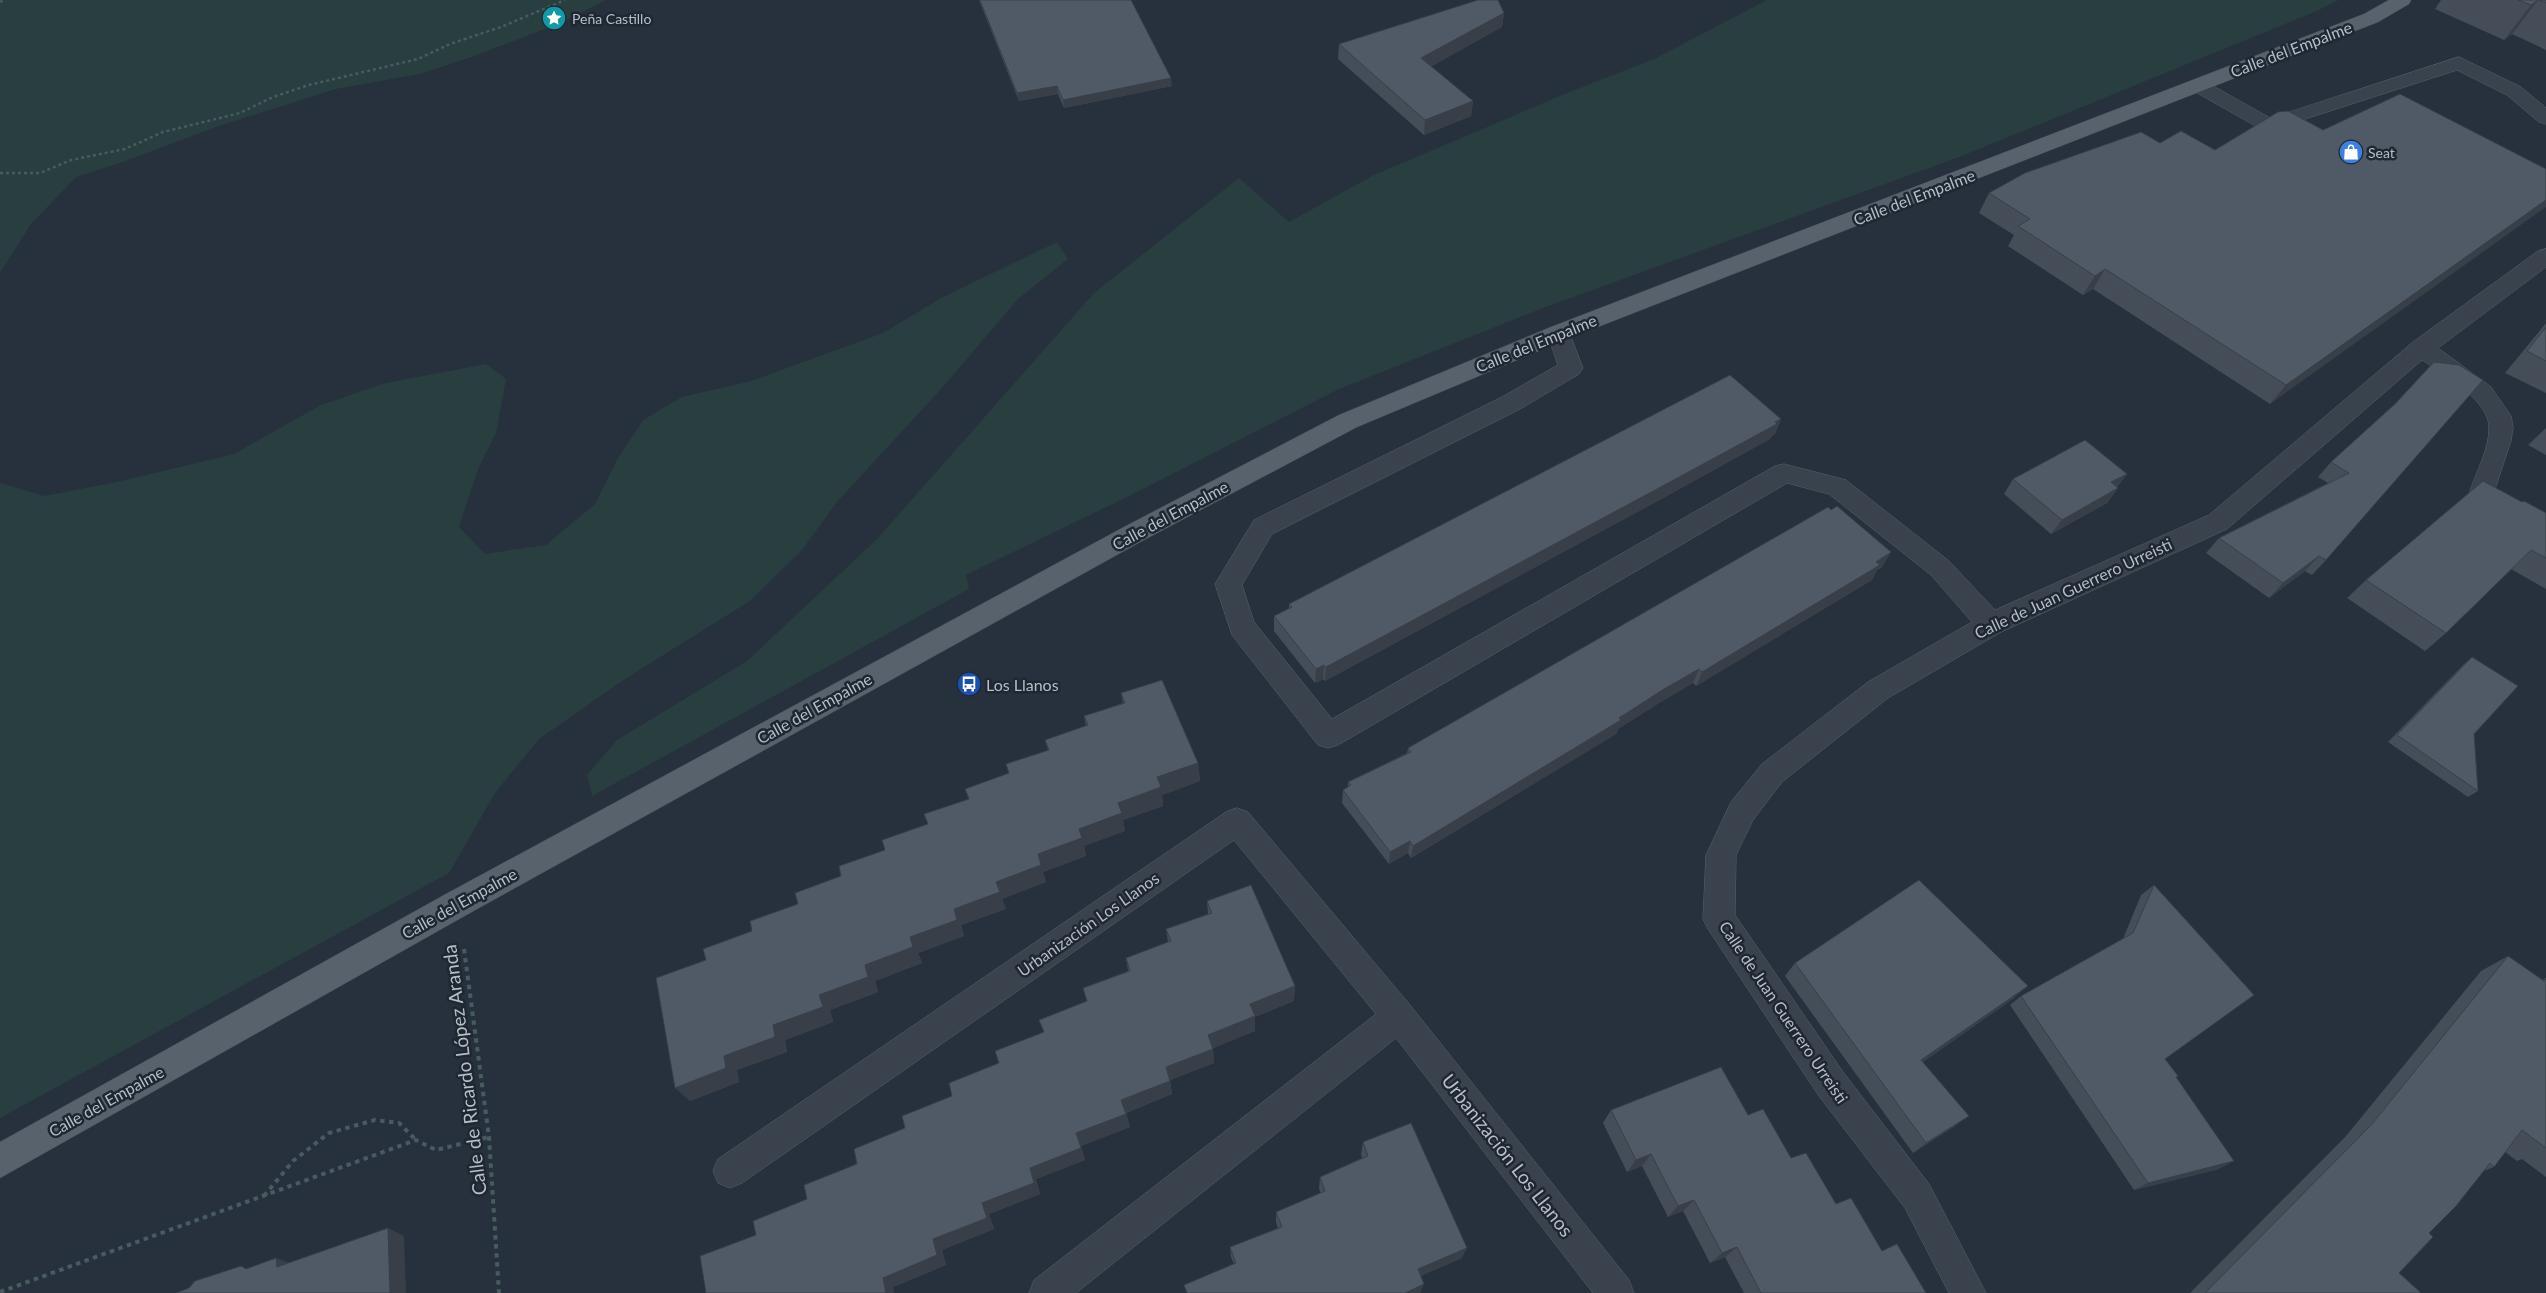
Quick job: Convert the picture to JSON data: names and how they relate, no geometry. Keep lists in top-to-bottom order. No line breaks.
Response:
{"streets":{"main road":["Calle del Empalme"],"street":["Calle de Juan Guerrero Urreisti","Urbanización Los Llanos"],"path":["Calle de Ricardo López Aranda"]},"crossings":[["Calle del Empalme","Calle de Ricardo López Aranda"]],"places":{"place":["Peña Castillo"],"shop":["Seat"],"bus stop":["Los Llanos"]}}
